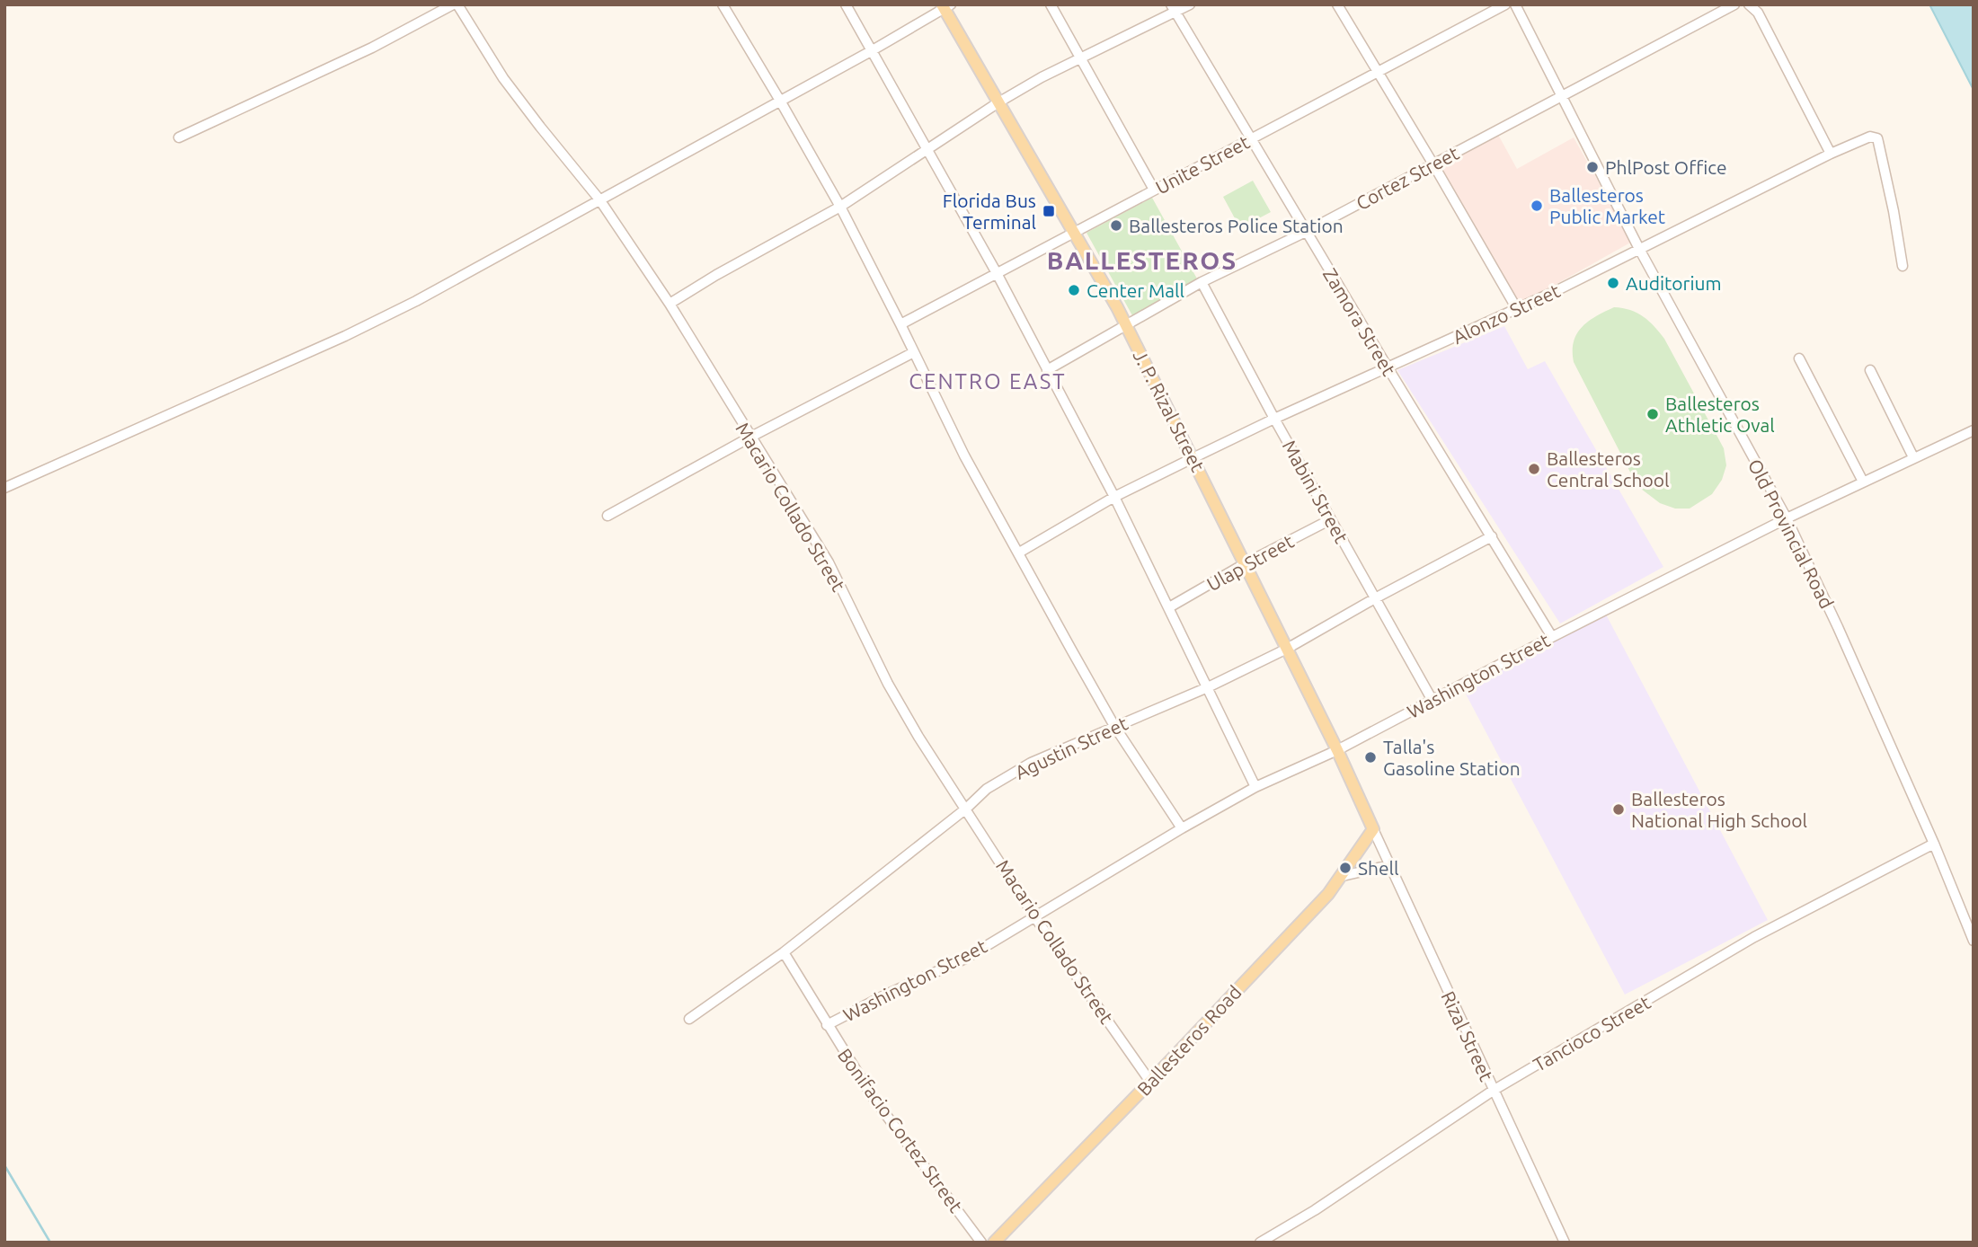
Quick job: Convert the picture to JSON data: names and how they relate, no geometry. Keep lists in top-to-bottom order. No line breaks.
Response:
{"streets":{"main road":["J. P. Rizal Street","Ballesteros Road"],"street":["Unite Street","Cortez Street","Alonzo Street","Zamora Street","Mabini Street","Macario Collado Street","Old Provincial Road","Ulap Street","Washington Street","Agustin Street","Tancioco Street","Rizal Street","Bonifacio Cortez Street"]},"crossings":[["Unite Street","Zamora Street"],["Unite Street","J. P. Rizal Street"],["Cortez Street","Zamora Street"],["Cortez Street","J. P. Rizal Street"],["Cortez Street","Mabini Street"],["Cortez Street","Old Provincial Road"],["Alonzo Street","Zamora Street"],["Alonzo Street","J. P. Rizal Street"],["Alonzo Street","Mabini Street"],["Alonzo Street","Old Provincial Road"],["Zamora Street","Washington Street"],["Zamora Street","Agustin Street"],["J. P. Rizal Street","Ulap Street"],["J. P. Rizal Street","Washington Street"],["J. P. Rizal Street","Agustin Street"],["J. P. Rizal Street","Rizal Street"],["J. P. Rizal Street","Ballesteros Road"],["Mabini Street","Ulap Street"],["Mabini Street","Washington Street"],["Mabini Street","Agustin Street"],["Macario Collado Street","Washington Street"],["Macario Collado Street","Agustin Street"],["Macario Collado Street","Ballesteros Road"],["Old Provincial Road","Washington Street"],["Old Provincial Road","Tancioco Street"],["Washington Street","Bonifacio Cortez Street"],["Agustin Street","Bonifacio Cortez Street"],["Tancioco Street","Rizal Street"],["Rizal Street","Ballesteros Road"]],"districts":["BALLESTEROS","CENTRO EAST"],"places":{"other":["PhlPost Office","Ballesteros Public Market","Ballesteros Police Station","Auditorium","Center Mall","Ballesteros Athletic Oval","Ballesteros Central School","Talla's Gasoline Station","Ballesteros National High School","Shell"],"transit":["Florida Bus Terminal"]}}
